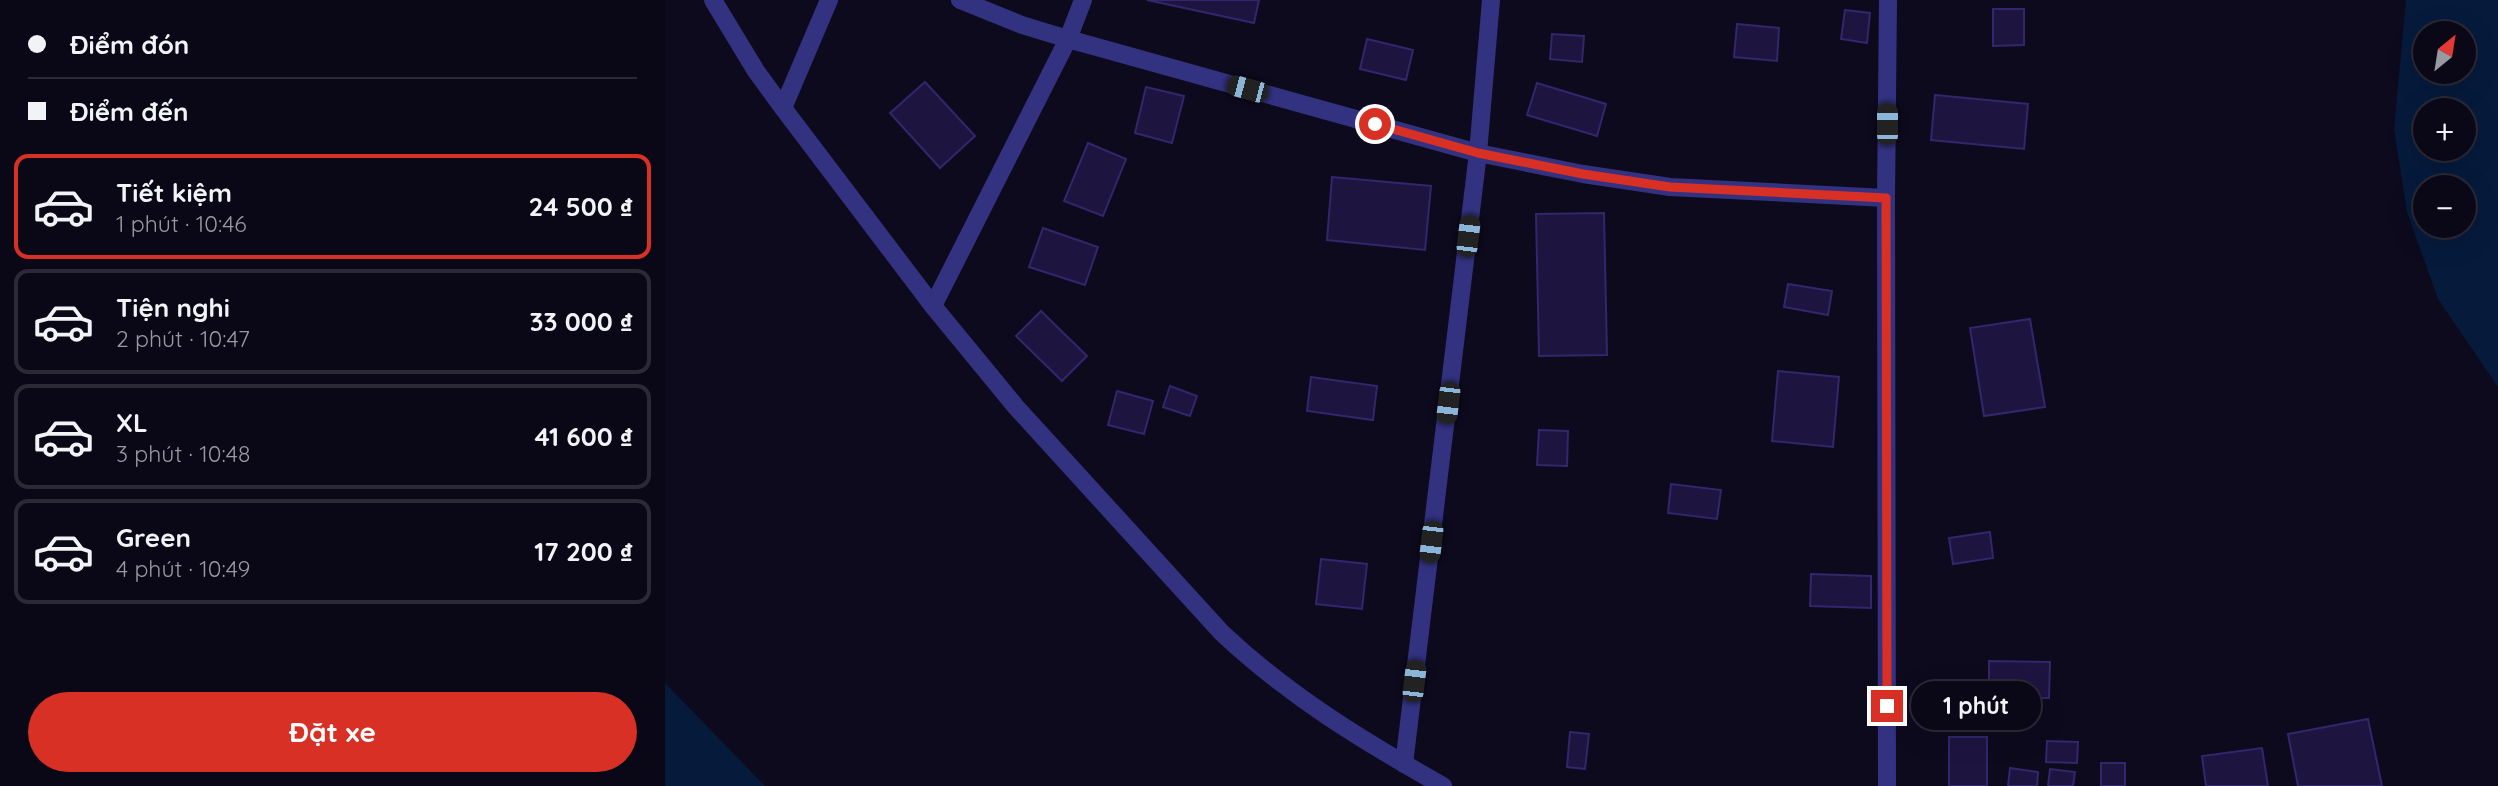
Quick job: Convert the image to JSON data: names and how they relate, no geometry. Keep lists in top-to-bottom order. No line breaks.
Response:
{"north":"top right","page":{"banner":["Điểm đón","Điểm đến"],"map_buttons":["+","−"],"list":[{"name":"Tiết kiệm","note":"1 phút · 10:46","value":"24 500 ₫"},{"name":"Tiện nghi","note":"2 phút · 10:47","value":"33 000 ₫"},{"name":"XL","note":"3 phút · 10:48","value":"41 600 ₫"},{"name":"Green","note":"4 phút · 10:49","value":"17 200 ₫"}],"buttons":"Đặt xe","bubble":"1 phút"}}
